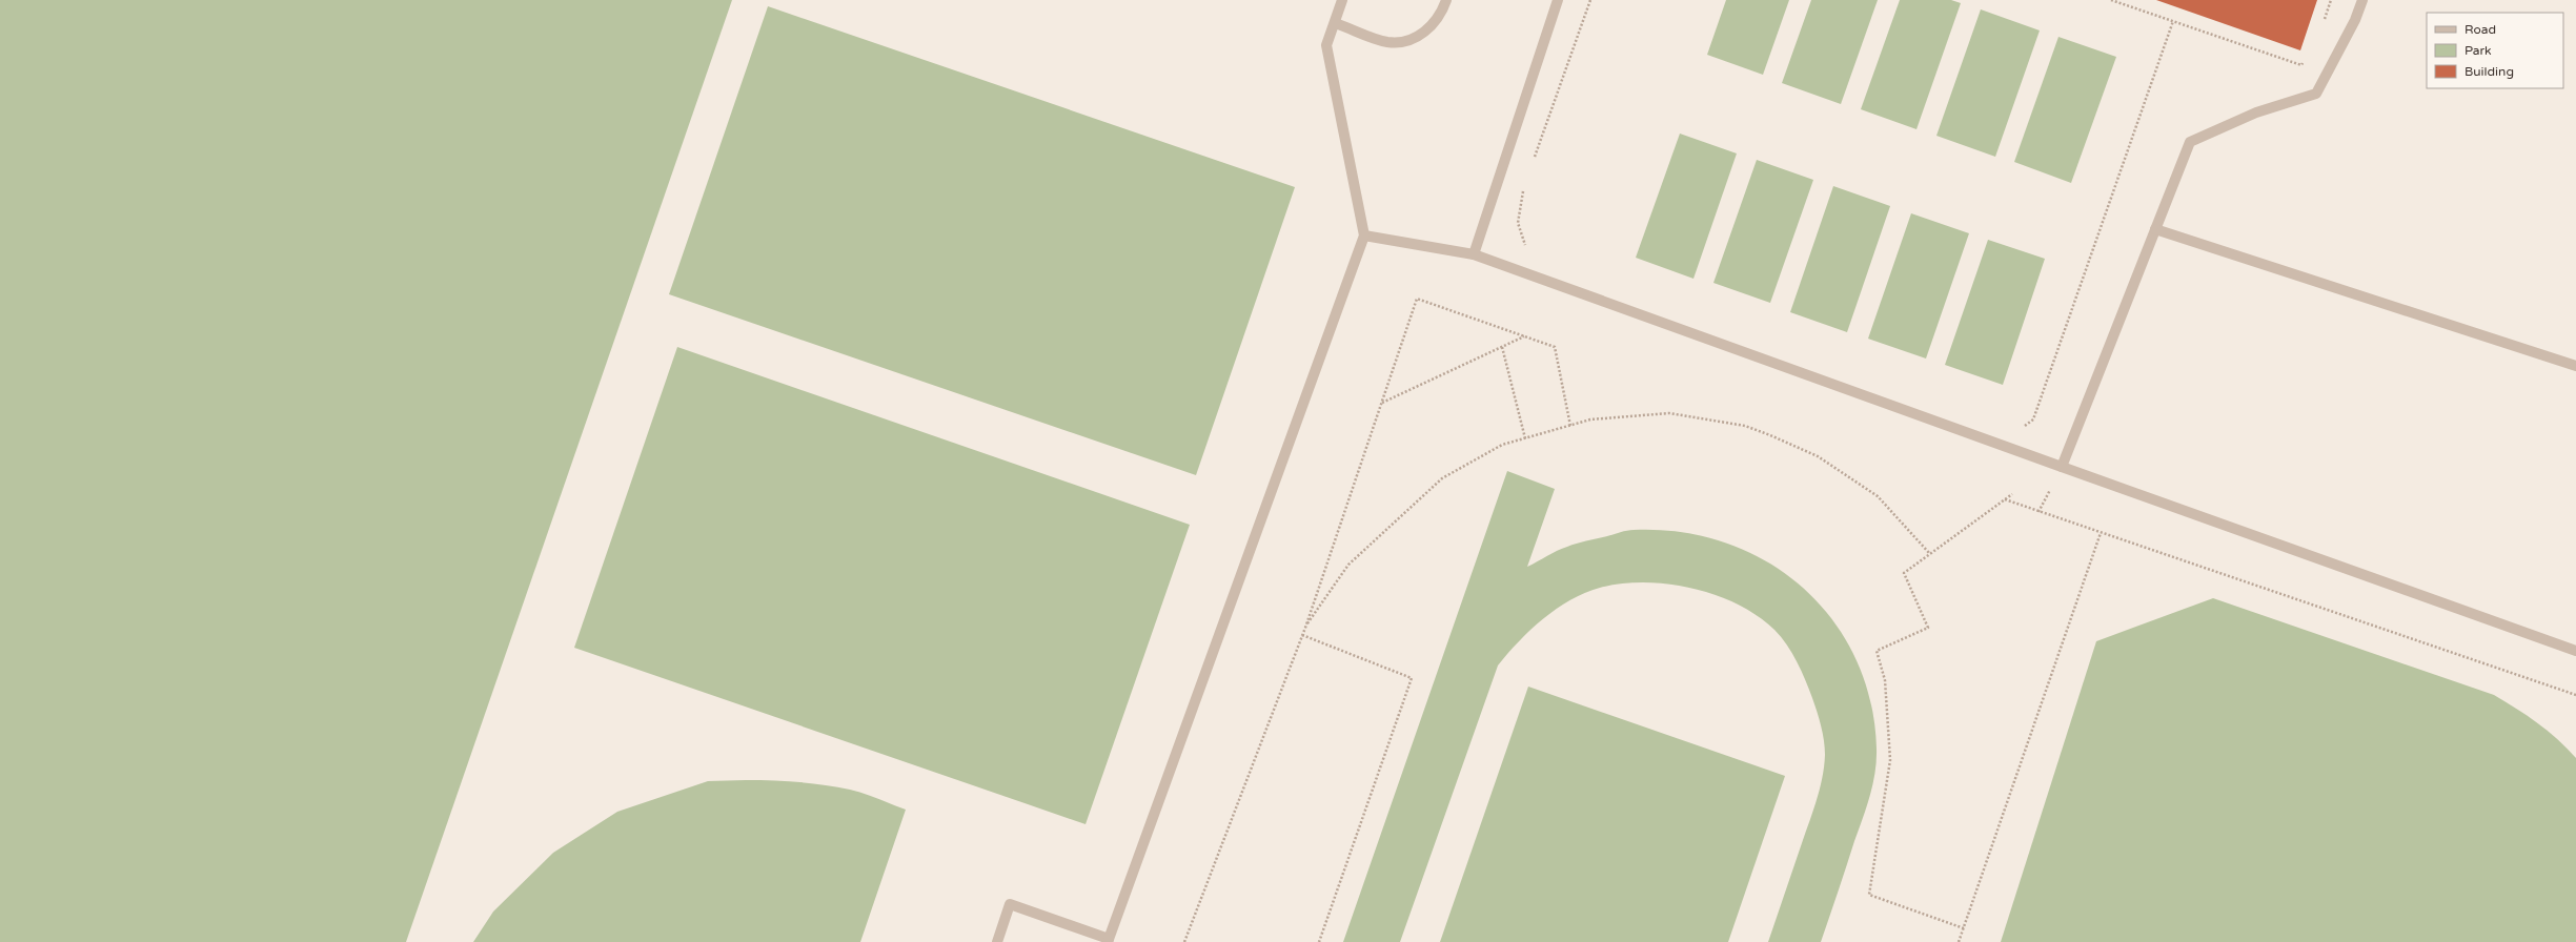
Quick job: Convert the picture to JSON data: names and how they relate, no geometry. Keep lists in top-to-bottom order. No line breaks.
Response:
{"legend":["Road","Park","Building"]}
